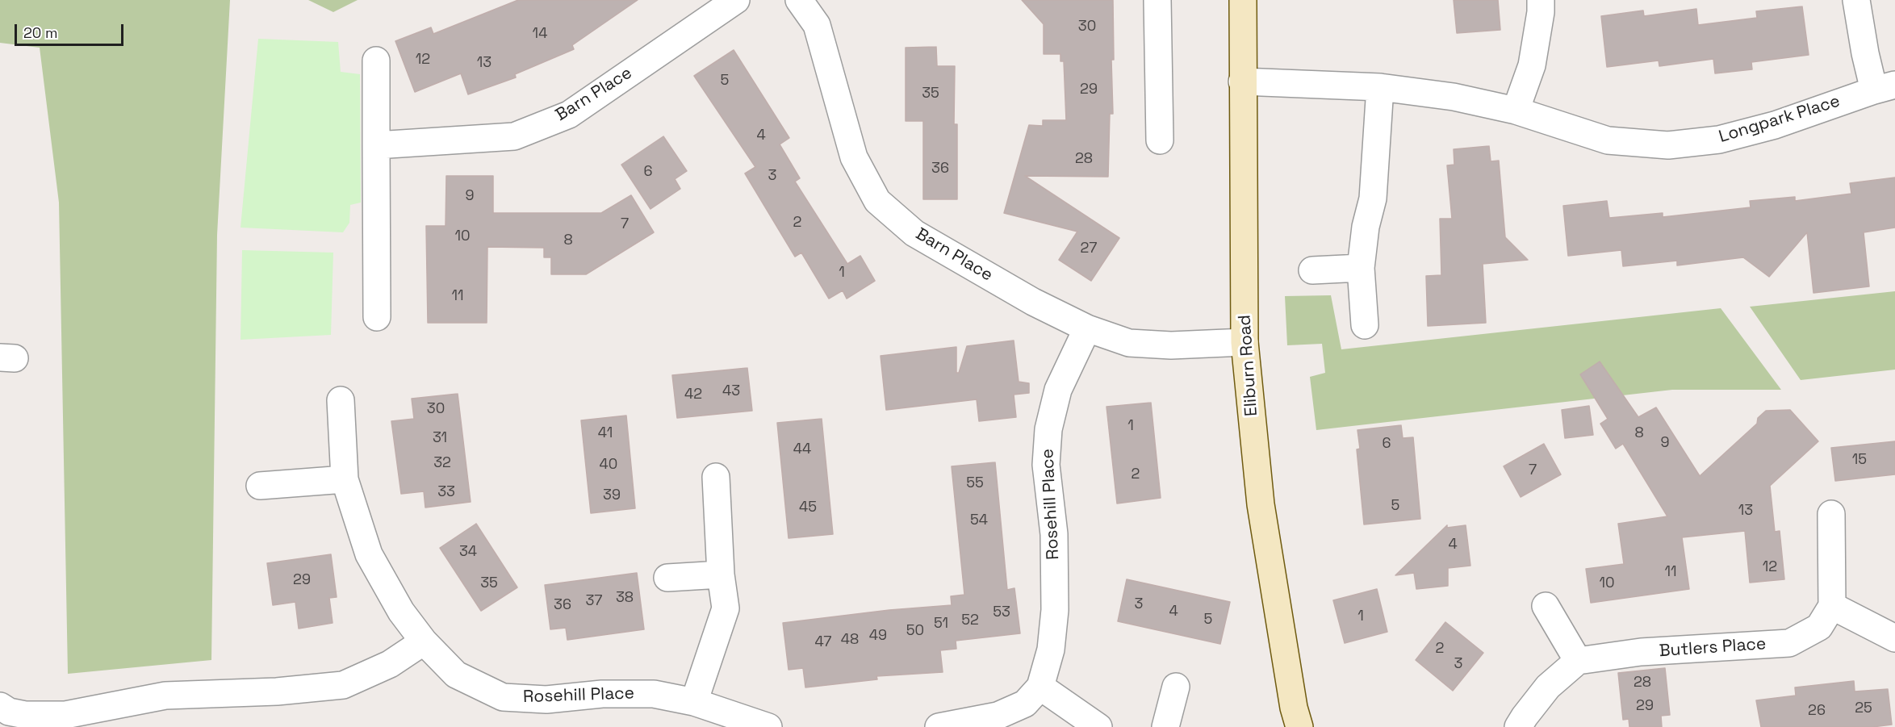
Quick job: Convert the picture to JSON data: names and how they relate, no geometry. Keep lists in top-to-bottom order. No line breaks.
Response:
{"streets":{"street":["Barn Place","Longpark Place","Eliburn Road","Rosehill Place","Butlers Place"]},"crossings":[["Barn Place","Eliburn Road"],["Barn Place","Rosehill Place"],["Longpark Place","Eliburn Road"]],"house_numbers":["30","14","12","13","5","29","35","4","28","36","6","3","9","2","7","10","8","27","1","11","43","42","30","1","41","8","31","9","6","44","15","32","40","7","2","55","33","39","5","45","13","54","4","34","12","11","29","35","10","38","37","3","36","4","53","1","5","52","51","50","49","48","47","2","3","28","29","25","26"],"scale_bar":"20 m"}
